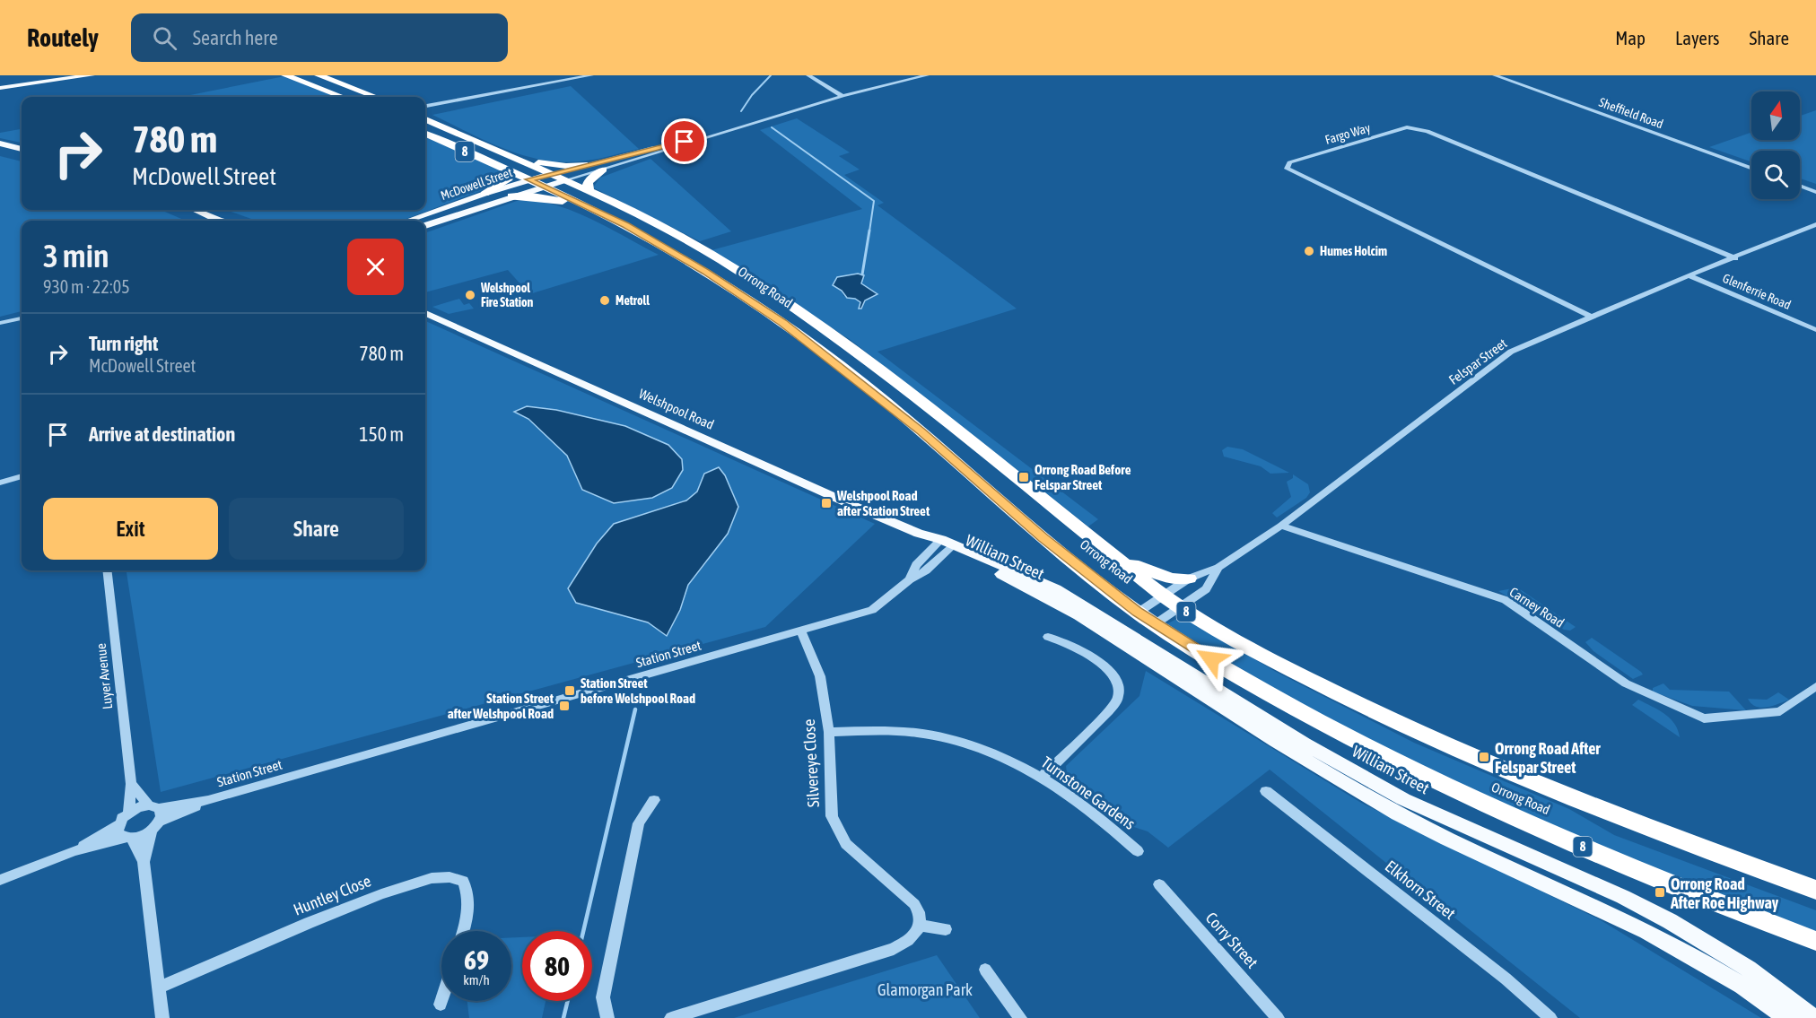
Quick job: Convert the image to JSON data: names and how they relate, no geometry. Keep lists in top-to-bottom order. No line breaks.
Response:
{"streets":{"highway":["8","Orrong Road"],"main road":["McDowell Street","Welshpool Road","William Street"],"street":["Sheffield Road","Fargo Way","Glenferrie Road","Felspar Street","Carney Road","Station Street","Luyer Avenue","Silvereye Close","Turnstone Gardens","Elkhorn Street","Huntley Close","Corry Street"]},"crossings":[["Fargo Way","Felspar Street"],["McDowell Street","Orrong Road"],["Orrong Road","Felspar Street"],["Glenferrie Road","Felspar Street"],["Felspar Street","Carney Road"],["Welshpool Road","William Street"],["Welshpool Road","Station Street"],["William Street","Station Street"],["Station Street","Luyer Avenue"],["Station Street","Silvereye Close"],["Silvereye Close","Turnstone Gardens"]],"parks":["Glamorgan Park"],"places":{"other":["Humes Holcim","Welshpool Fire Station","Metroll"],"transit":["Orrong Road Before Felspar Street","Welshpool Road after Station Street","Station Street before Welshpool Road","Station Street after Welshpool Road","Orrong Road After Felspar Street","Orrong Road After Roe Highway"]},"north":"top","page":{"header":"Routely","search":"Search here","nav":["Map","Layers","Share"],"turn":["780 m","McDowell Street"],"heading":["3 min","930 m · 22:05"],"list":[{"name":"Turn right","note":"McDowell Street","value":"780 m"},{"name":"Arrive at destination","value":"150 m"}],"buttons":["Exit","Share"],"speed":"69 km/h","limit":"80"}}
